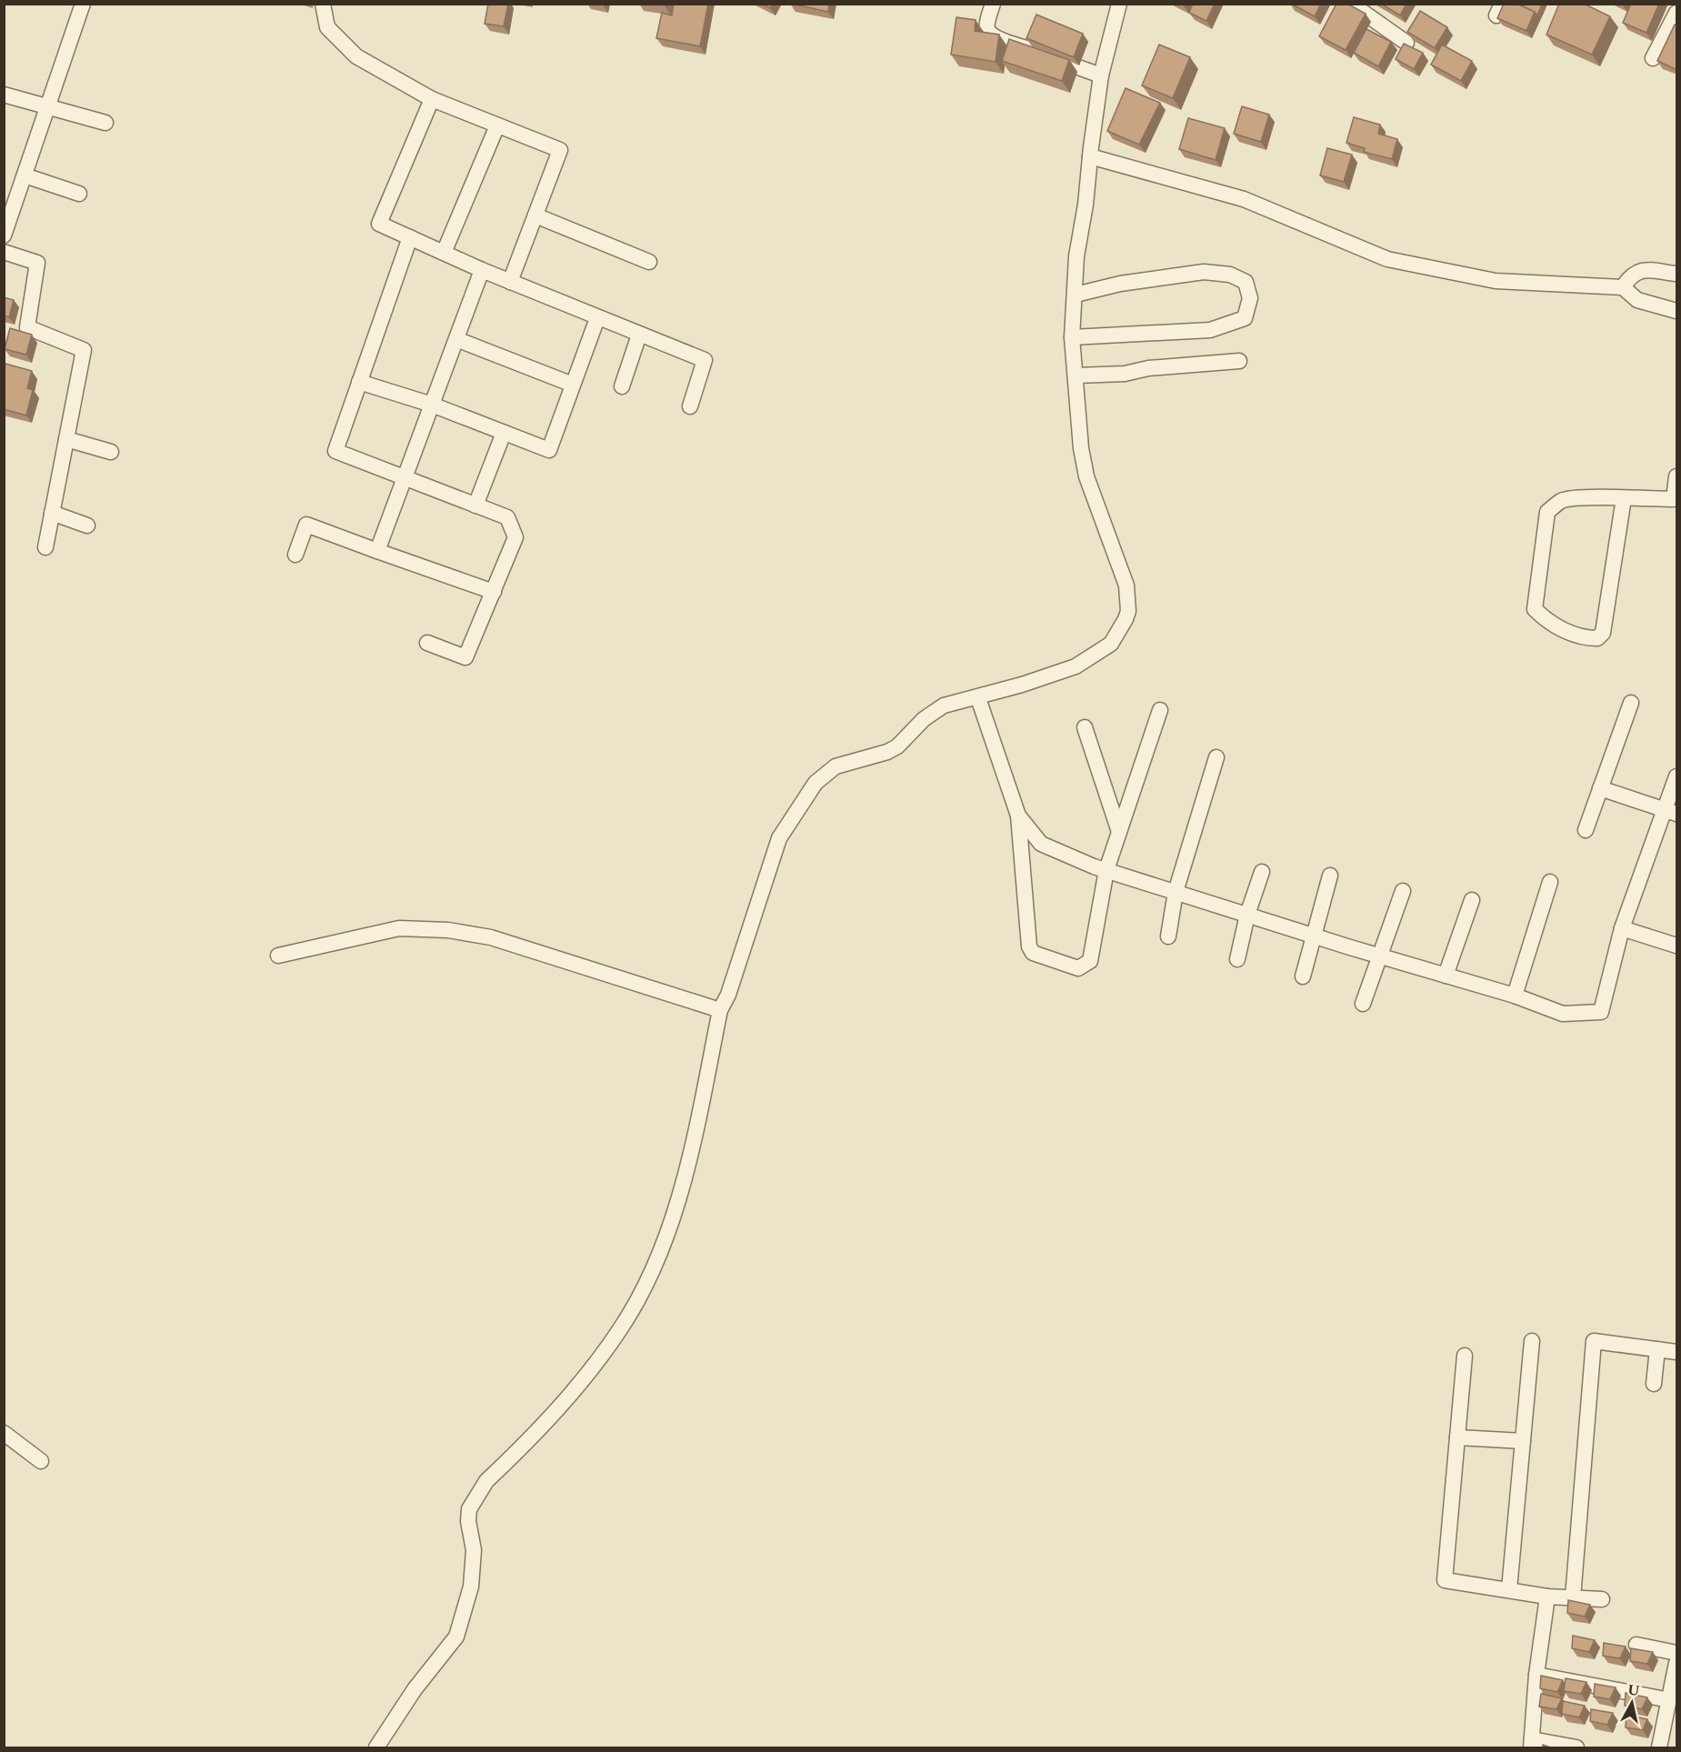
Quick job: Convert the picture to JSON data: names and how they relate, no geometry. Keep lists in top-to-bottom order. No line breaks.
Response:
{"north":"top"}
